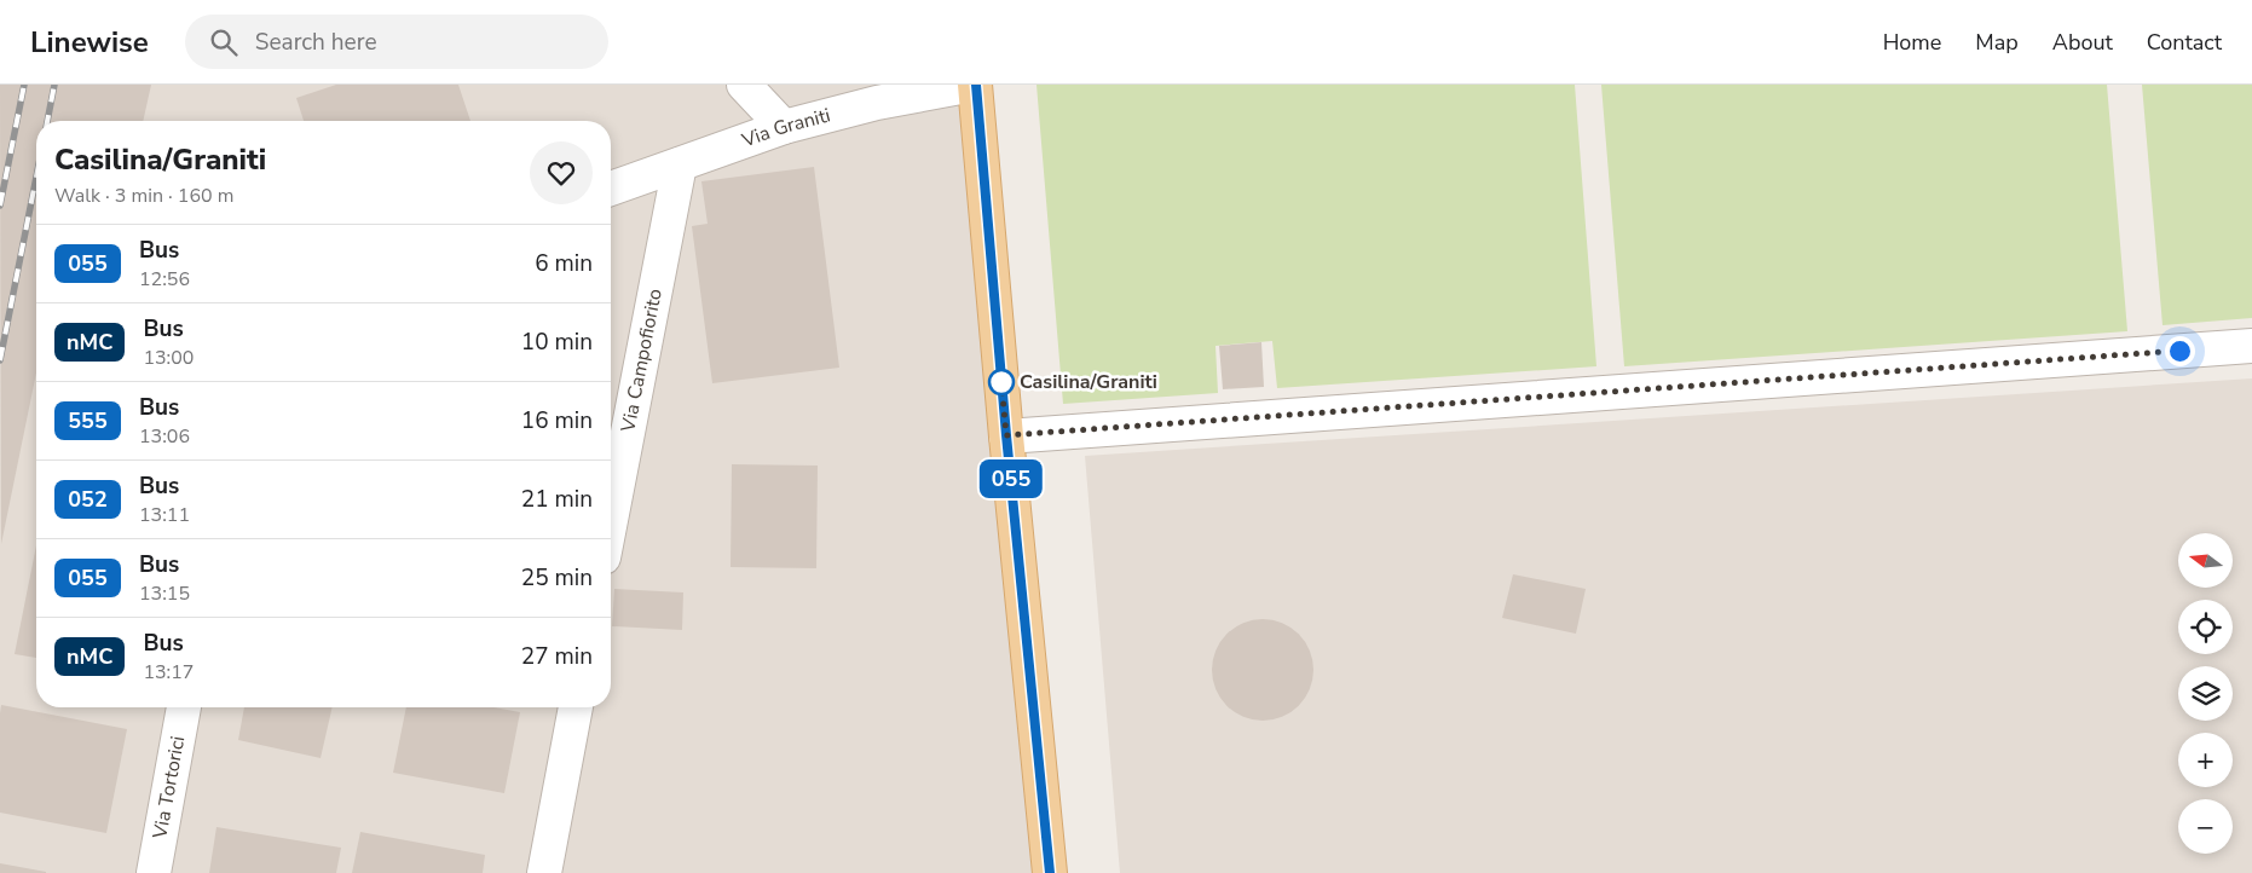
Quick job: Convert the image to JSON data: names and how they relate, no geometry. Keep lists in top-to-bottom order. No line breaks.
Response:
{"streets":{"street":["Via Graniti","Via Campofiorito","Via Tortorici"]},"crossings":[["Via Graniti","Via Campofiorito"]],"places":["Casilina/Graniti"],"lines":["bus line 055"],"north":"left","page":{"header":"Linewise","search":"Search here","nav":["Home","Map","About","Contact"],"on_map":"055","heading":["Casilina/Graniti","Walk · 3 min · 160 m"],"list":[{"mark":"055","name":"Bus","note":"12:56","value":"6 min"},{"mark":"nMC","name":"Bus","note":"13:00","value":"10 min"},{"mark":"555","name":"Bus","note":"13:06","value":"16 min"},{"mark":"052","name":"Bus","note":"13:11","value":"21 min"},{"mark":"055","name":"Bus","note":"13:15","value":"25 min"},{"mark":"nMC","name":"Bus","note":"13:17","value":"27 min"}],"map_buttons":["+","−"]}}
